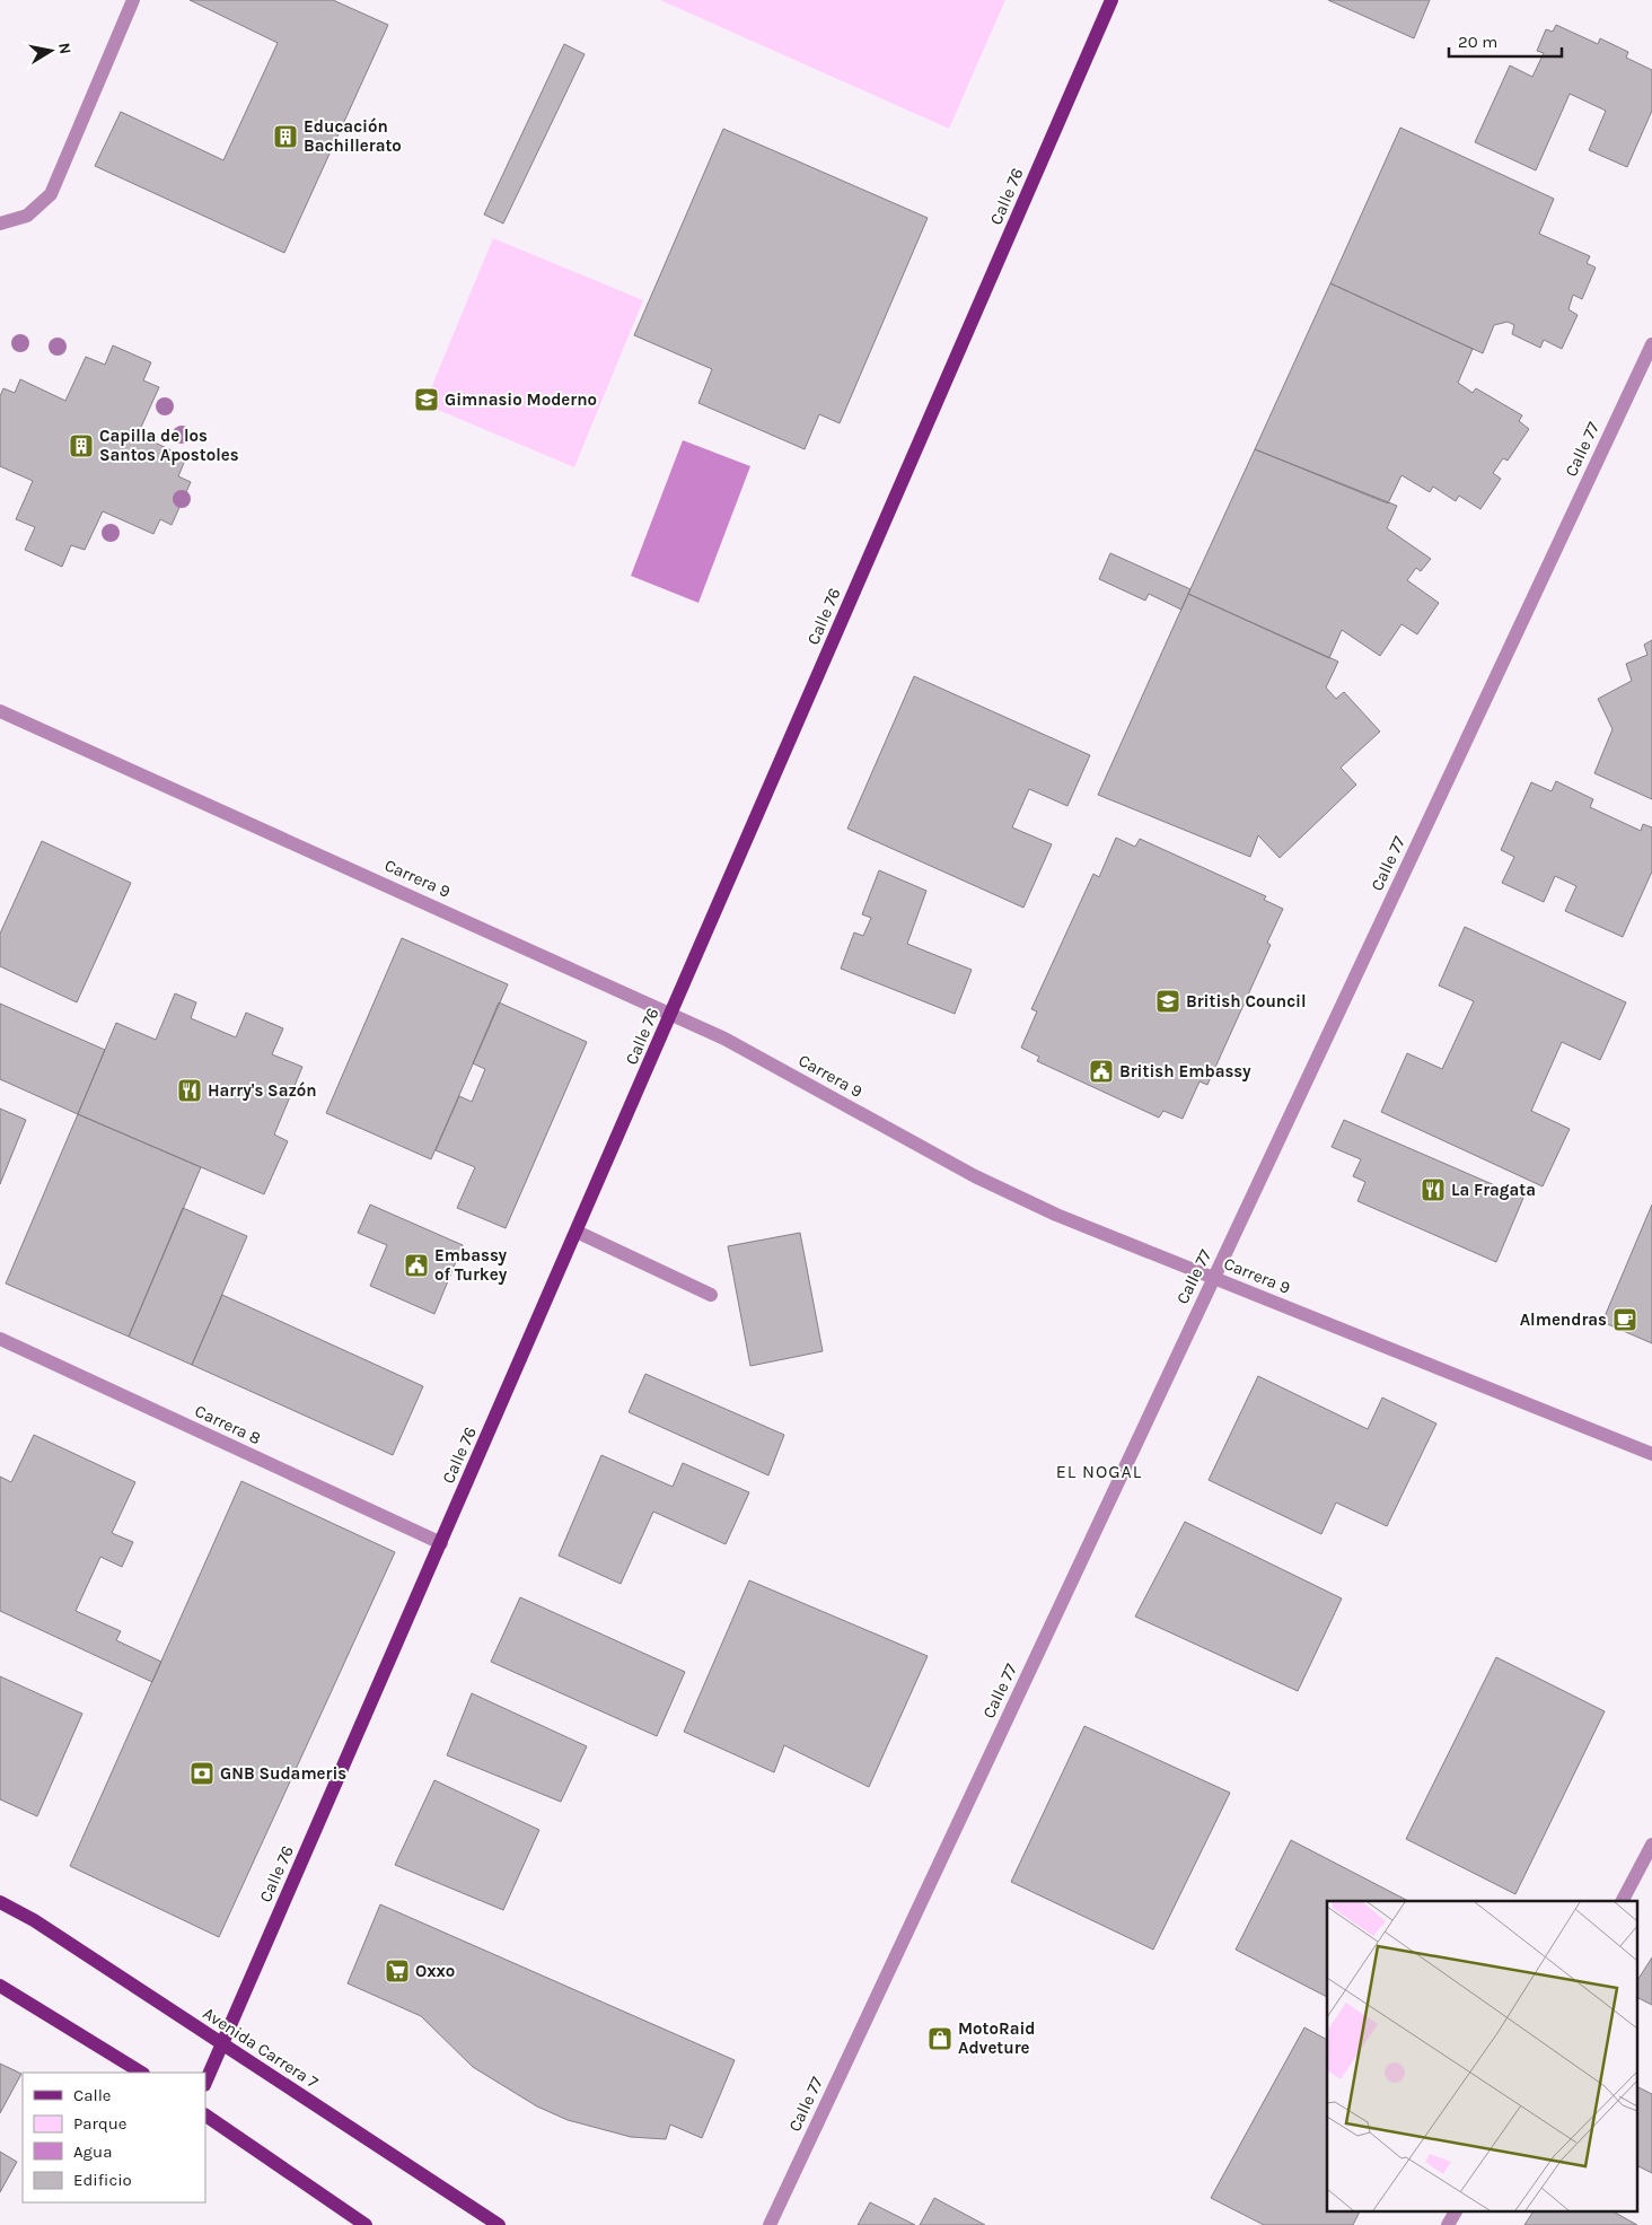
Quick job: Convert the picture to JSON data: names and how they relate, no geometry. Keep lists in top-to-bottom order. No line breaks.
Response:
{"streets":{"main road":["Calle 76","Avenida Carrera 7"],"street":["Calle 77","Carrera 9","Carrera 8"]},"crossings":[["Calle 76","Carrera 9"],["Calle 76","Carrera 8"],["Calle 76","Avenida Carrera 7"],["Calle 77","Carrera 9"]],"districts":["EL NOGAL"],"places":{"building":["Educación Bachillerato","Capilla de los Santos Apostoles"],"school or university":["Gimnasio Moderno","British Council"],"public building":["British Embassy","Embassy of Turkey"],"restaurant":["Harry's Sazón","La Fragata"],"cafe":["Almendras"],"bank":["GNB Sudameris"],"supermarket":["Oxxo"],"shop":["MotoRaid Adveture"]},"legend":["Calle","Parque","Agua","Edificio"],"scale_bar":"20 m","north":"right"}
